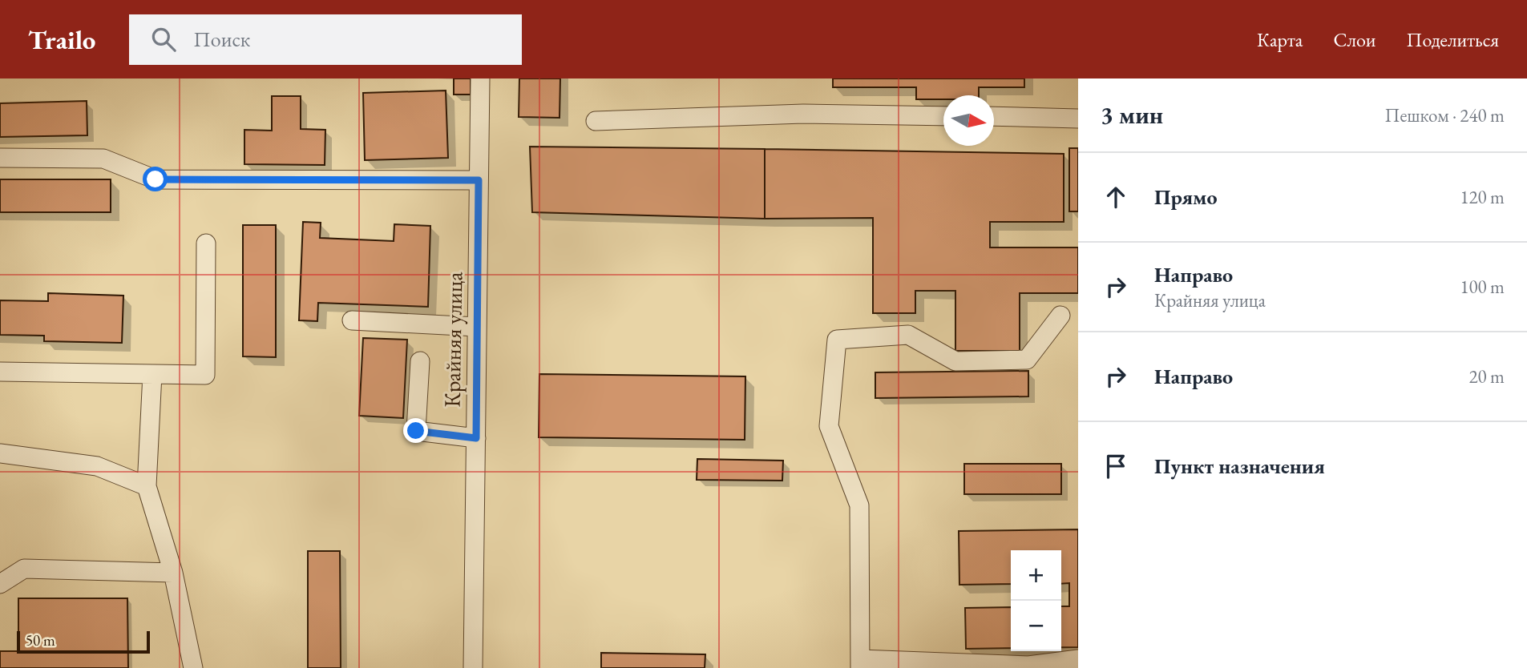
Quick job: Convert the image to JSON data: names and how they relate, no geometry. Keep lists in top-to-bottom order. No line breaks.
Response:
{"streets":{"street":["Крайняя улица"]},"scale_bar":"50 m","north":"right","page":{"header":"Trailo","search":"Поиск","nav":["Карта","Слои","Поделиться"],"heading":["3 мин","Пешком · 240 m"],"list":[["Прямо","120 m"],["Направо","Крайняя улица","100 m"],["Направо","20 m"],"Пункт назначения"],"map_buttons":["+","−"],"scale":"50 m"}}
